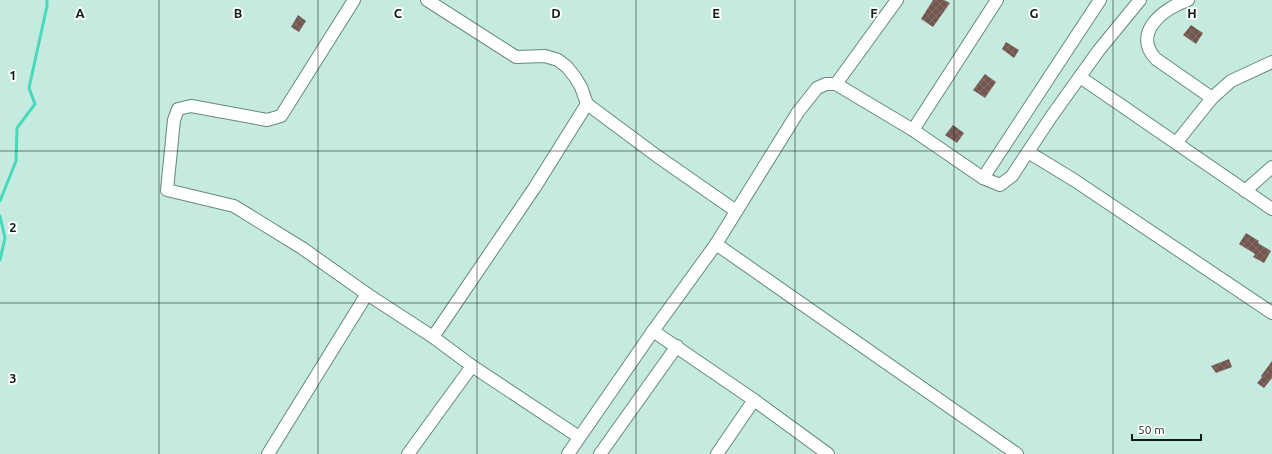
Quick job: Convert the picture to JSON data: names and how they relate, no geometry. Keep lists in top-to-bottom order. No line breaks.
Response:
{"scale_bar":"50 m","grid":{"columns":["A","B","C","D","E","F","G","H"],"rows":["1","2","3"]}}
